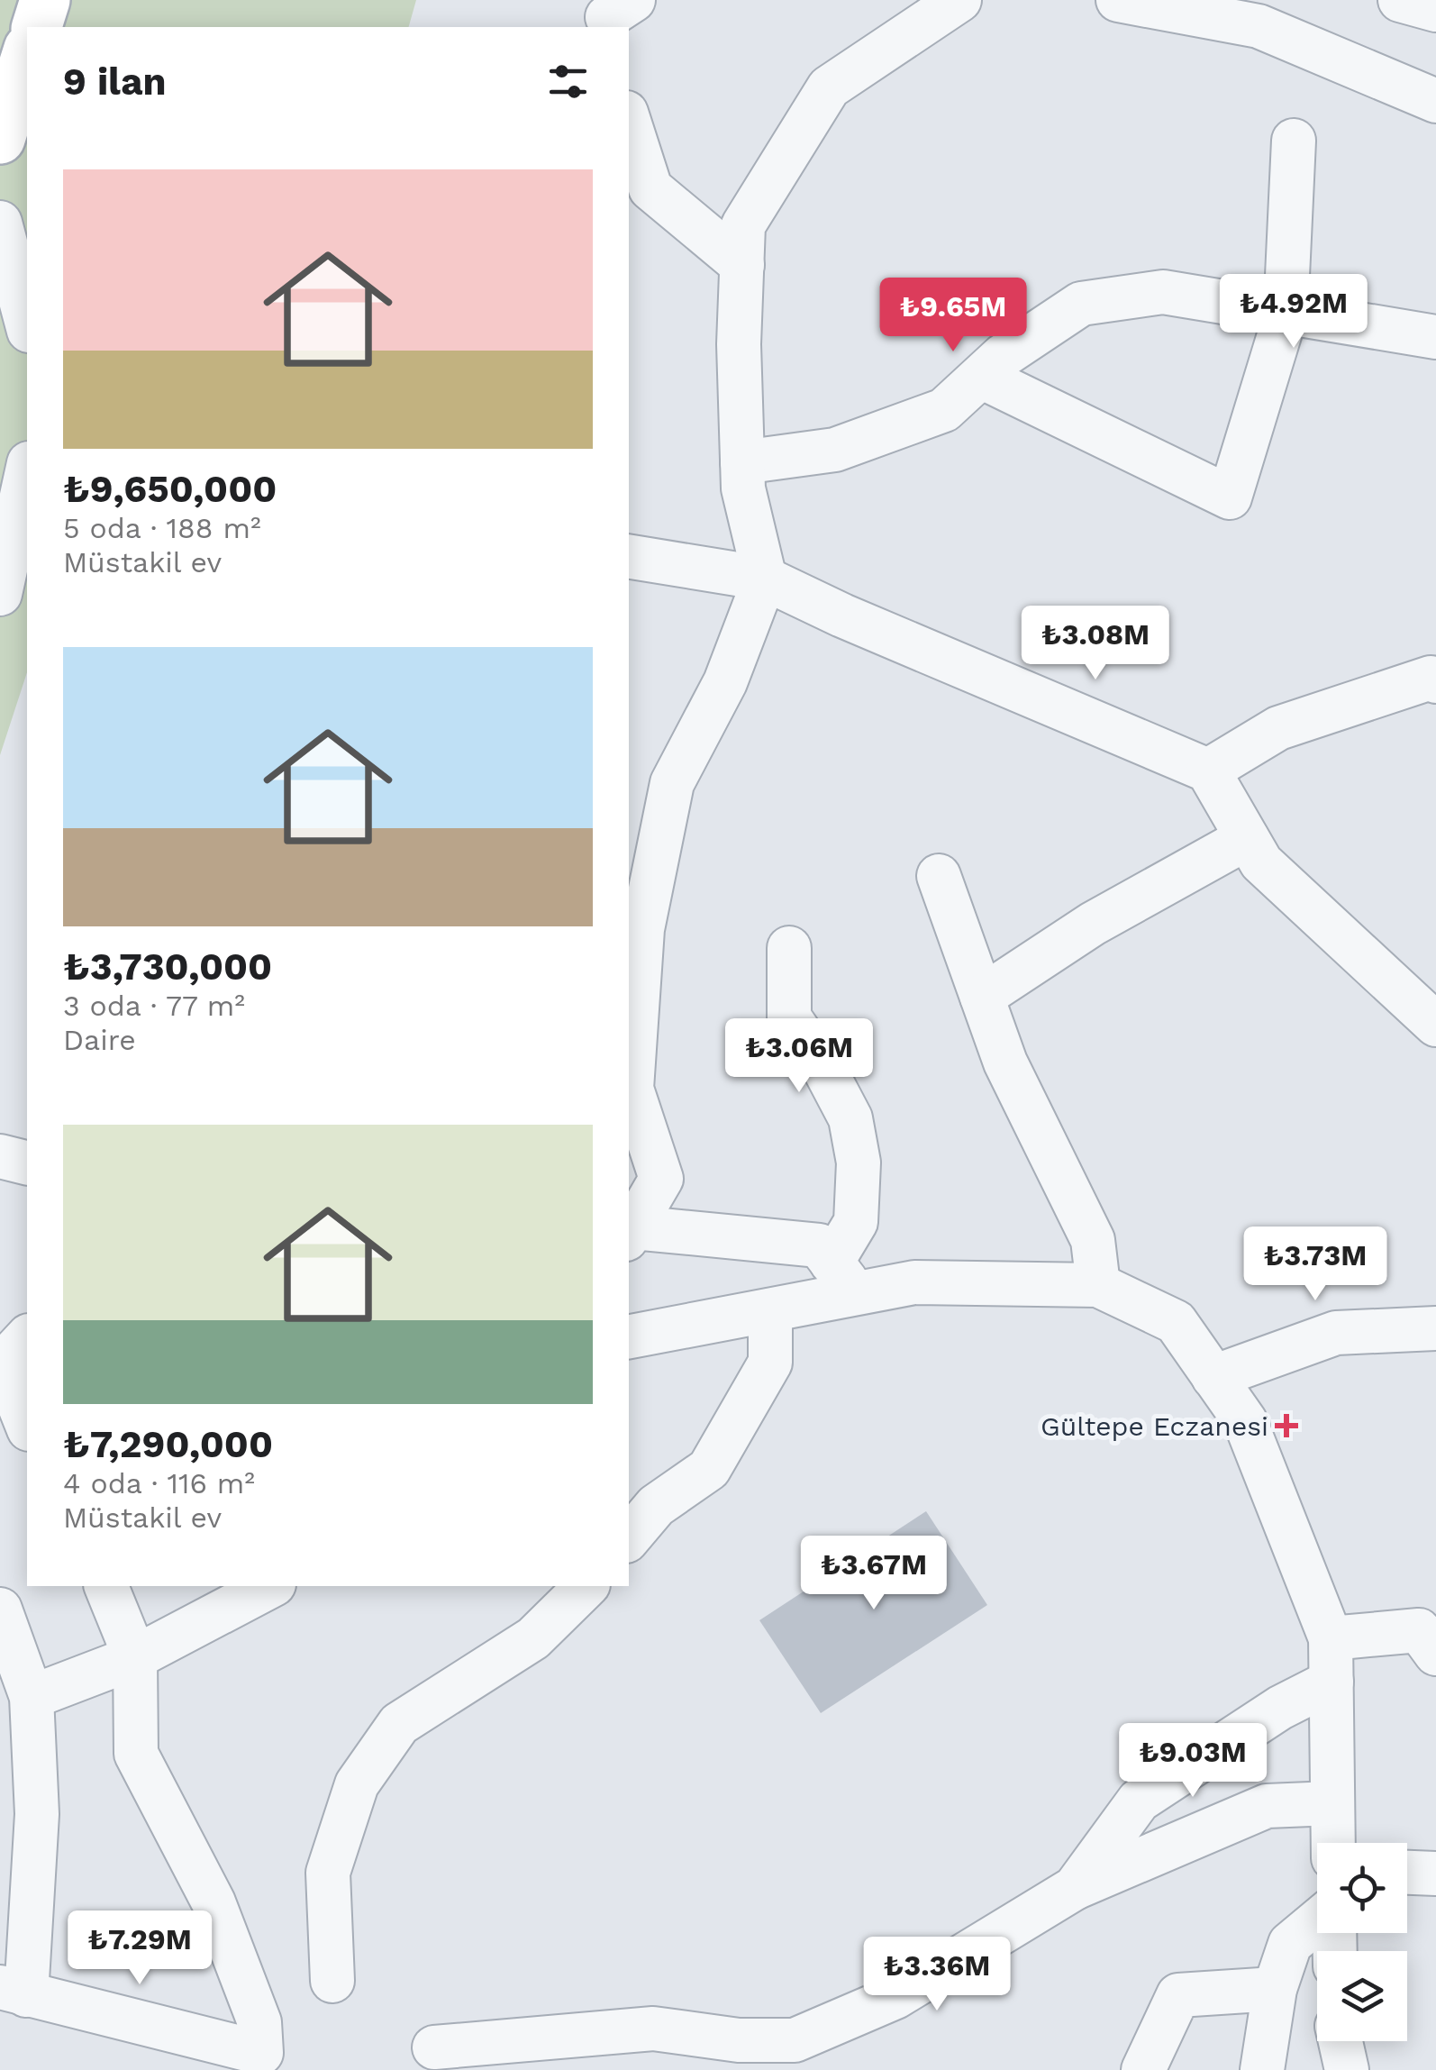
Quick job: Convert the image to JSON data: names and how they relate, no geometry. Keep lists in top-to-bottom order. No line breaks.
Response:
{"places":{"health":["Gültepe Eczanesi"]},"page":{"heading":"9 ilan","list":[{"name":"₺9,650,000","note":"5 oda · 188 m² · Müstakil ev"},{"name":"₺3,730,000","note":"3 oda · 77 m² · Daire"},{"name":"₺7,290,000","note":"4 oda · 116 m² · Müstakil ev"}],"price":["₺4.92M","₺9.65M","₺3.08M","₺3.06M","₺3.73M","₺3.67M","₺9.03M","₺7.29M","₺3.36M"]}}
